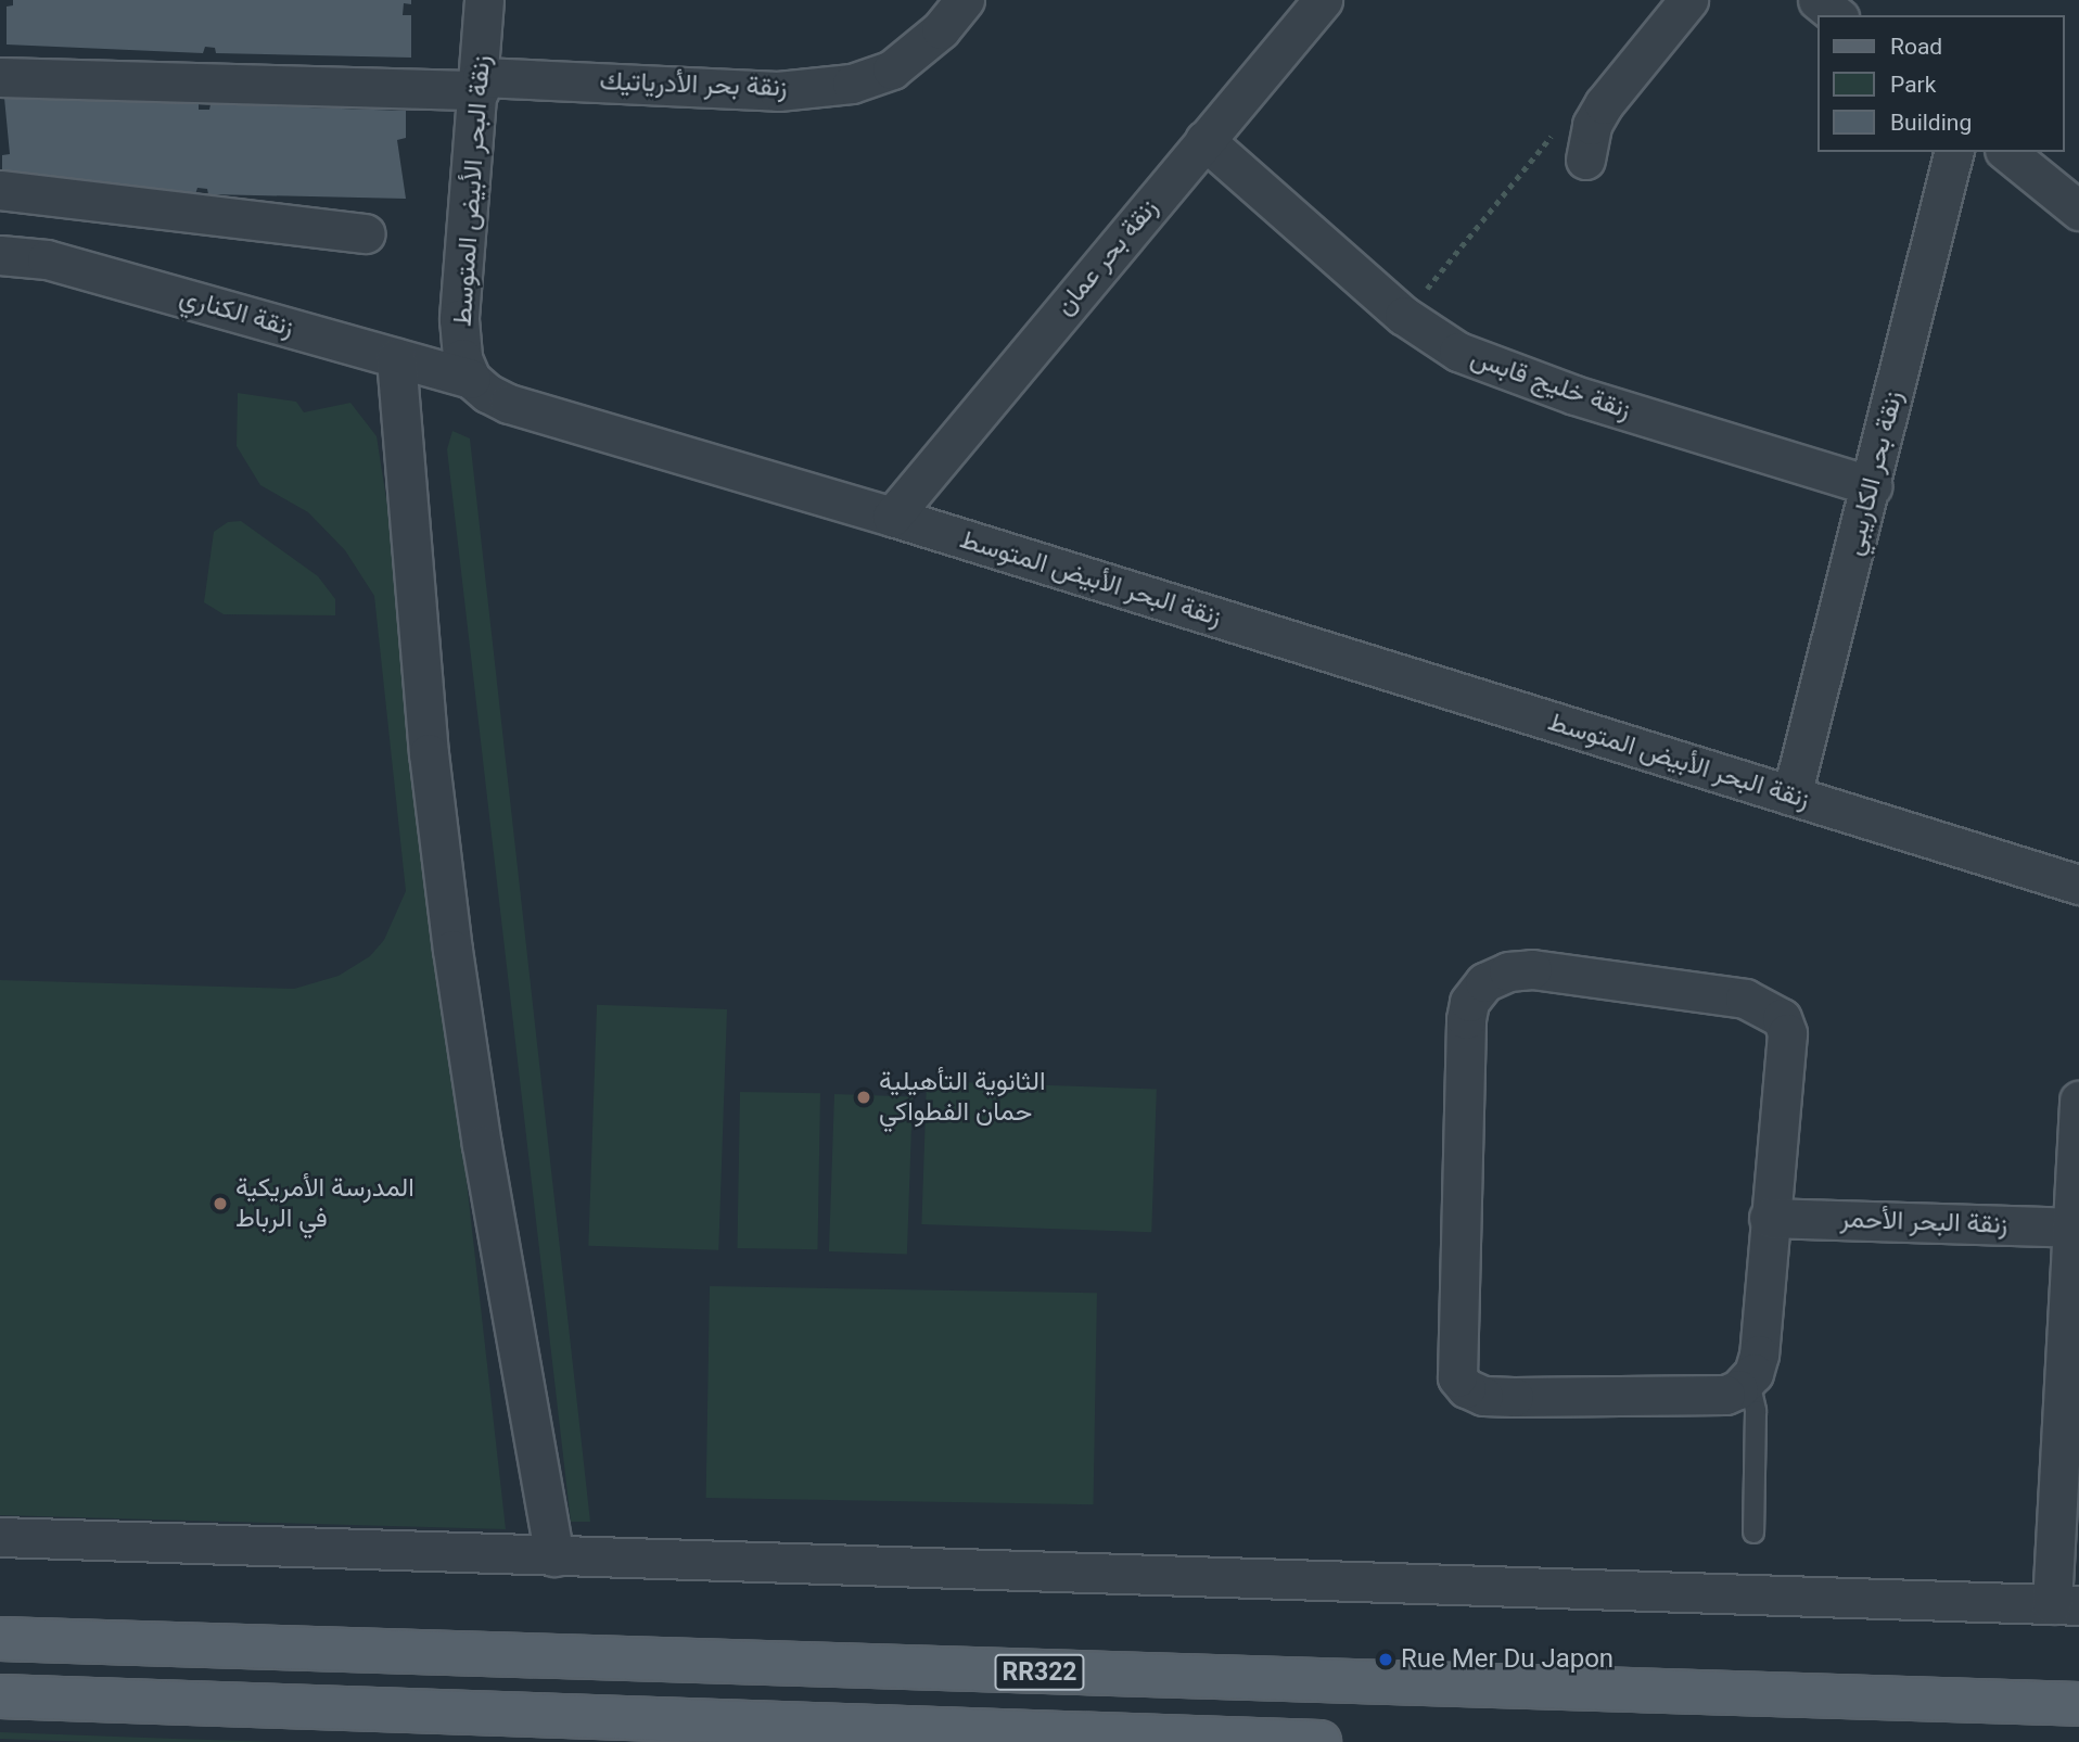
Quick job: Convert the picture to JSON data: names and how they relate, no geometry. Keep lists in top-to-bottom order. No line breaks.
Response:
{"streets":{"main road":["RR322"],"street":["زنقة بحر الأدرياتيك","زنقة البحر الأبيض المتوسط","زنقة بحر عمان","زنقة الكناري","زنقة خليج قابس","زنقة بحر الكاريبي","زنقة البحر الأحمر"]},"crossings":[["زنقة بحر الأدرياتيك","زنقة البحر الأبيض المتوسط"],["زنقة البحر الأبيض المتوسط","زنقة بحر عمان"],["زنقة البحر الأبيض المتوسط","زنقة الكناري"],["زنقة البحر الأبيض المتوسط","زنقة بحر الكاريبي"],["زنقة بحر عمان","زنقة خليج قابس"],["زنقة خليج قابس","زنقة بحر الكاريبي"]],"places":["الثانوية التأهيلية حمان الفطواكي","المدرسة الأمريكية في الرباط","Rue Mer Du Japon"],"legend":["Road","Park","Building"]}
